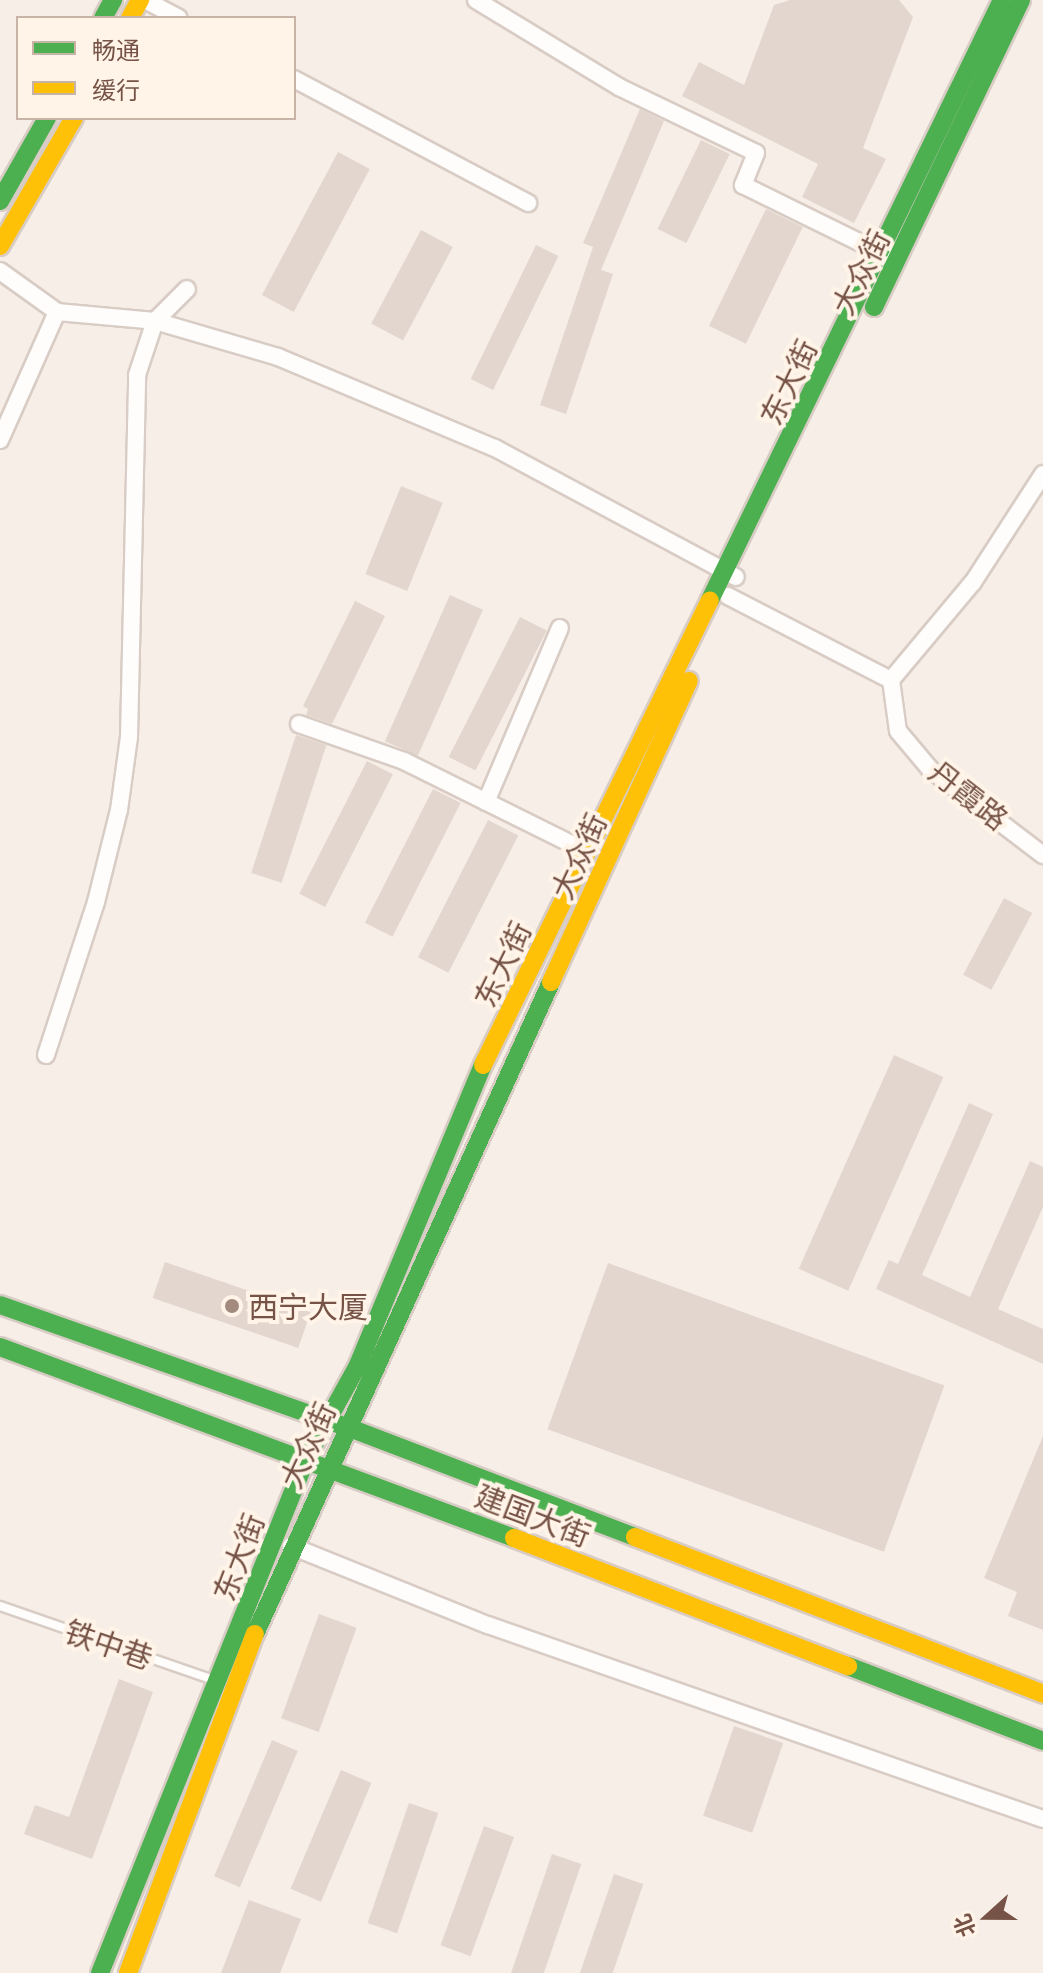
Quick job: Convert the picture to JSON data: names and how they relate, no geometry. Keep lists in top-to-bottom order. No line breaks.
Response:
{"streets":{"main road":["大众街","东大街","建国大街"],"street":["丹霞路"],"lane":["铁中巷"]},"crossings":[["大众街","东大街"],["大众街","建国大街"],["东大街","建国大街"],["东大街","铁中巷"]],"places":["西宁大厦"],"legend":["畅通","缓行"],"north":"left"}
